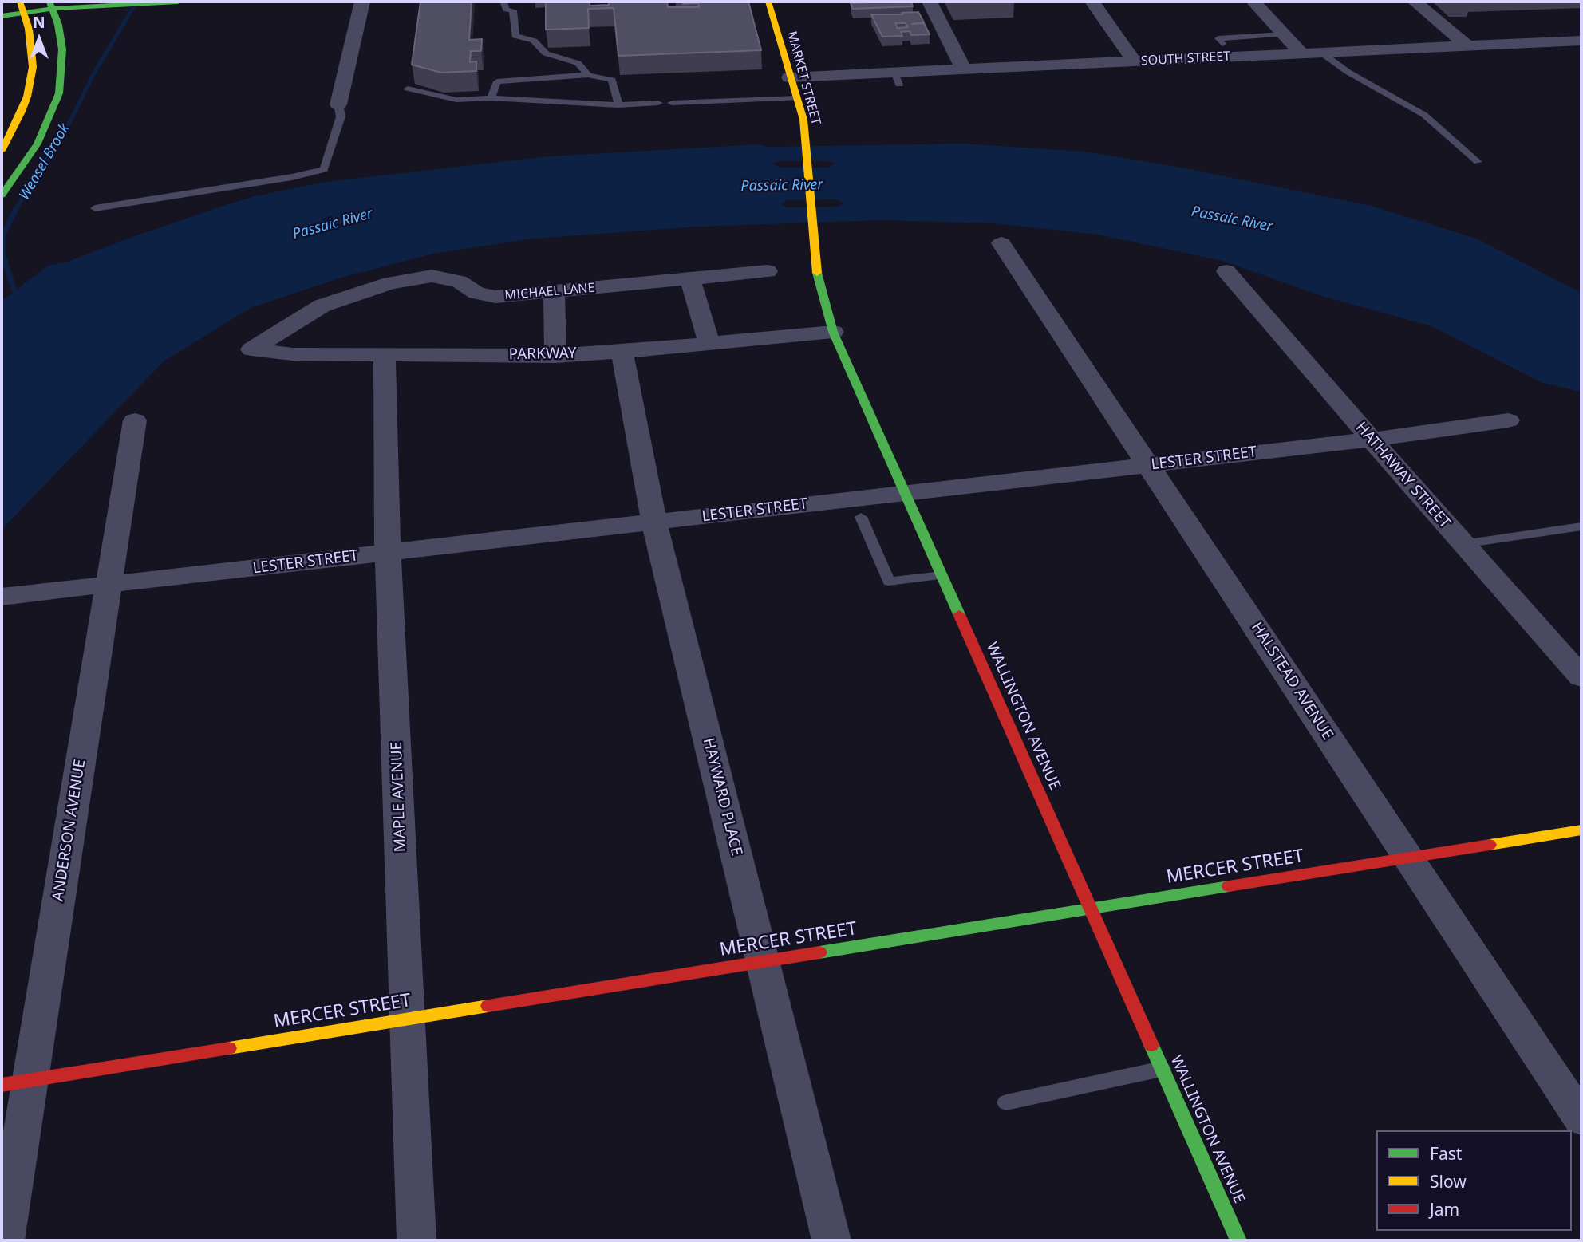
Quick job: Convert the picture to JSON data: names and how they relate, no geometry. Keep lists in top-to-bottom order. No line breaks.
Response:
{"streets":{"main road":["MARKET STREET","WALLINGTON AVENUE","MERCER STREET"],"street":["SOUTH STREET","MICHAEL LANE","PARKWAY","LESTER STREET","HATHAWAY STREET","HALSTEAD AVENUE","MAPLE AVENUE","HAYWARD PLACE","ANDERSON AVENUE"]},"crossings":[["SOUTH STREET","MARKET STREET"],["MARKET STREET","WALLINGTON AVENUE"],["MICHAEL LANE","PARKWAY"],["PARKWAY","WALLINGTON AVENUE"],["PARKWAY","MAPLE AVENUE"],["PARKWAY","HAYWARD PLACE"],["LESTER STREET","HATHAWAY STREET"],["LESTER STREET","HALSTEAD AVENUE"],["LESTER STREET","WALLINGTON AVENUE"],["LESTER STREET","MAPLE AVENUE"],["LESTER STREET","HAYWARD PLACE"],["LESTER STREET","ANDERSON AVENUE"],["HALSTEAD AVENUE","MERCER STREET"],["WALLINGTON AVENUE","MERCER STREET"],["MAPLE AVENUE","MERCER STREET"],["HAYWARD PLACE","MERCER STREET"],["ANDERSON AVENUE","MERCER STREET"]],"water":["Weasel Brook","Passaic River"],"legend":["Fast","Slow","Jam"],"north":"top"}
